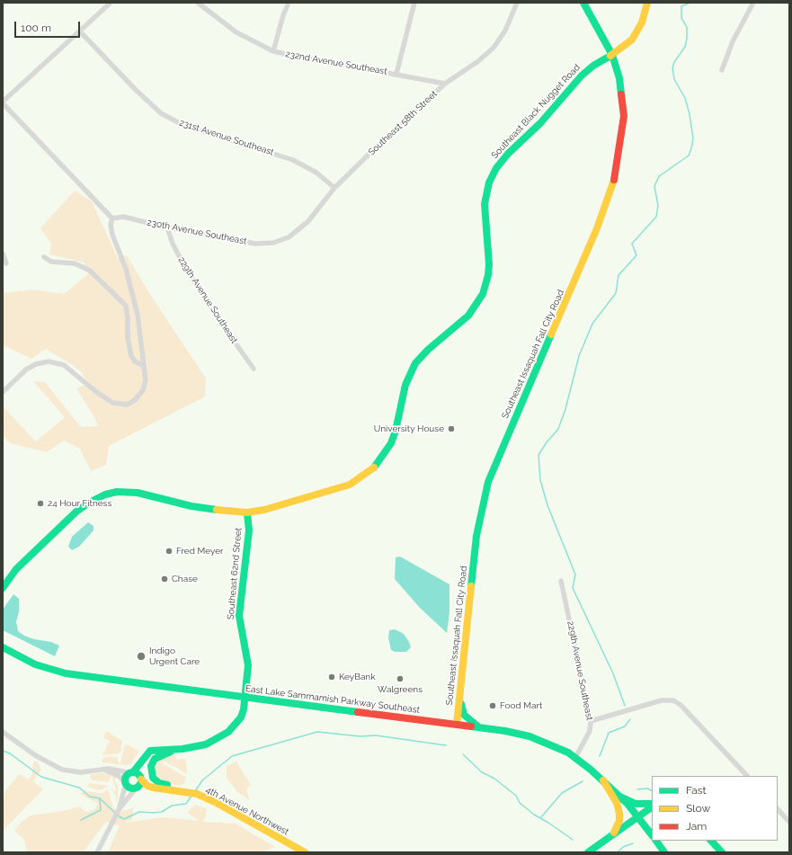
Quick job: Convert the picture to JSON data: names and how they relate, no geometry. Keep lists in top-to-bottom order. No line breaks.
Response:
{"streets":{"main road":["Southeast Black Nugget Road","Southeast Issaquah Fall City Road","Southeast 62nd Street","East Lake Sammamish Parkway Southeast","4th Avenue Northwest"],"street":["232nd Avenue Southeast","Southeast 58th Street","231st Avenue Southeast","230th Avenue Southeast","229th Avenue Southeast"]},"crossings":[["232nd Avenue Southeast","Southeast 58th Street"],["Southeast Black Nugget Road","Southeast Issaquah Fall City Road"],["Southeast Black Nugget Road","Southeast 62nd Street"],["Southeast 58th Street","231st Avenue Southeast"],["Southeast 58th Street","230th Avenue Southeast"],["230th Avenue Southeast","229th Avenue Southeast"],["229th Avenue Southeast","East Lake Sammamish Parkway Southeast"],["Southeast Issaquah Fall City Road","East Lake Sammamish Parkway Southeast"],["Southeast 62nd Street","East Lake Sammamish Parkway Southeast"]],"places":["University House","24 Hour Fitness","Fred Meyer","Chase","Indigo Urgent Care","KeyBank","Walgreens","Food Mart"],"legend":["Fast","Slow","Jam"],"scale_bar":"100 m"}
